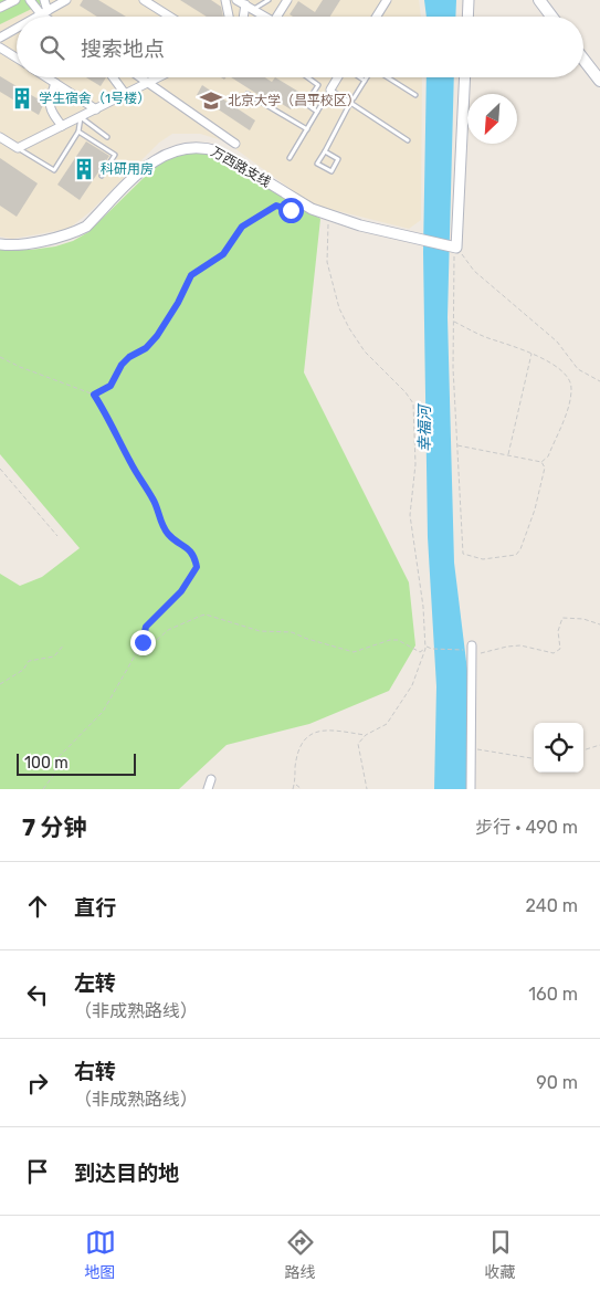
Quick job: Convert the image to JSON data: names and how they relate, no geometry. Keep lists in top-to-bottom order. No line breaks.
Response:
{"streets":{"street":["万西路支线"]},"water":["幸福河"],"places":{"building":["学生宿舍（1号楼）","科研用房"],"school or university":["北京大学（昌平校区）"]},"scale_bar":"100 m","north":"bottom left","page":{"search":"搜索地点","scale":"100 m","heading":["7 分钟","步行 · 490 m"],"list":[["直行","240 m"],["左转","（非成熟路线）","160 m"],["右转","（非成熟路线）","90 m"],"到达目的地"],"nav":["地图","路线","收藏"]}}
